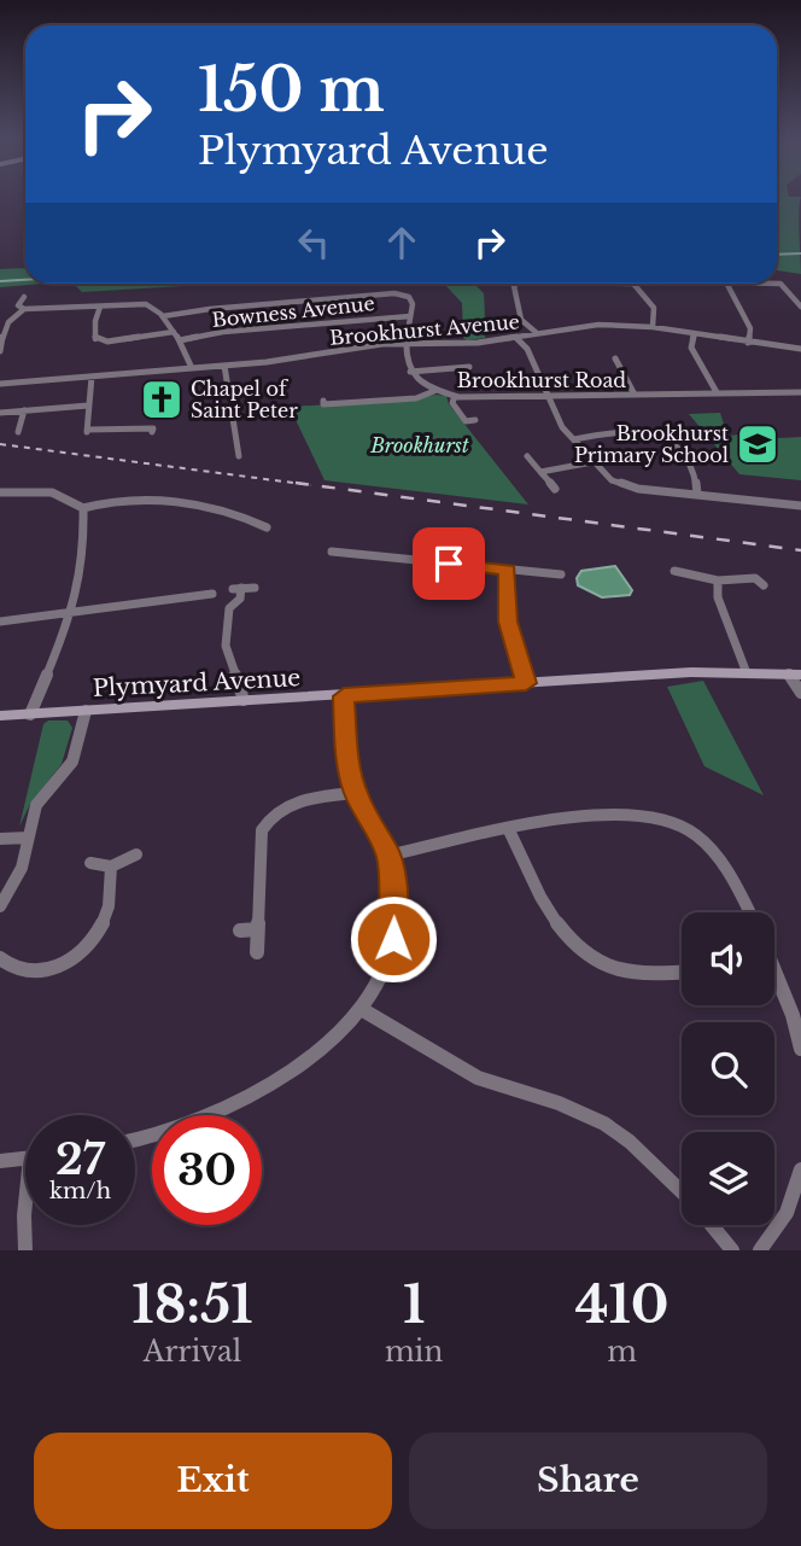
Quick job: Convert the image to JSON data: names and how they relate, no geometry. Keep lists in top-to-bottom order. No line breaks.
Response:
{"streets":{"street":["Bowness Avenue","Brookhurst Avenue","Brookhurst Road","Plymyard Avenue"]},"parks":["Brookhurst"],"places":{"church":["Chapel of Saint Peter"],"school or university":["Brookhurst Primary School"]},"page":{"turn":["150 m","Plymyard Avenue"],"speed":"27 km/h","limit":"30","eta":["18:51","Arrival","1","min","410","m"],"buttons":["Exit","Share"]}}
